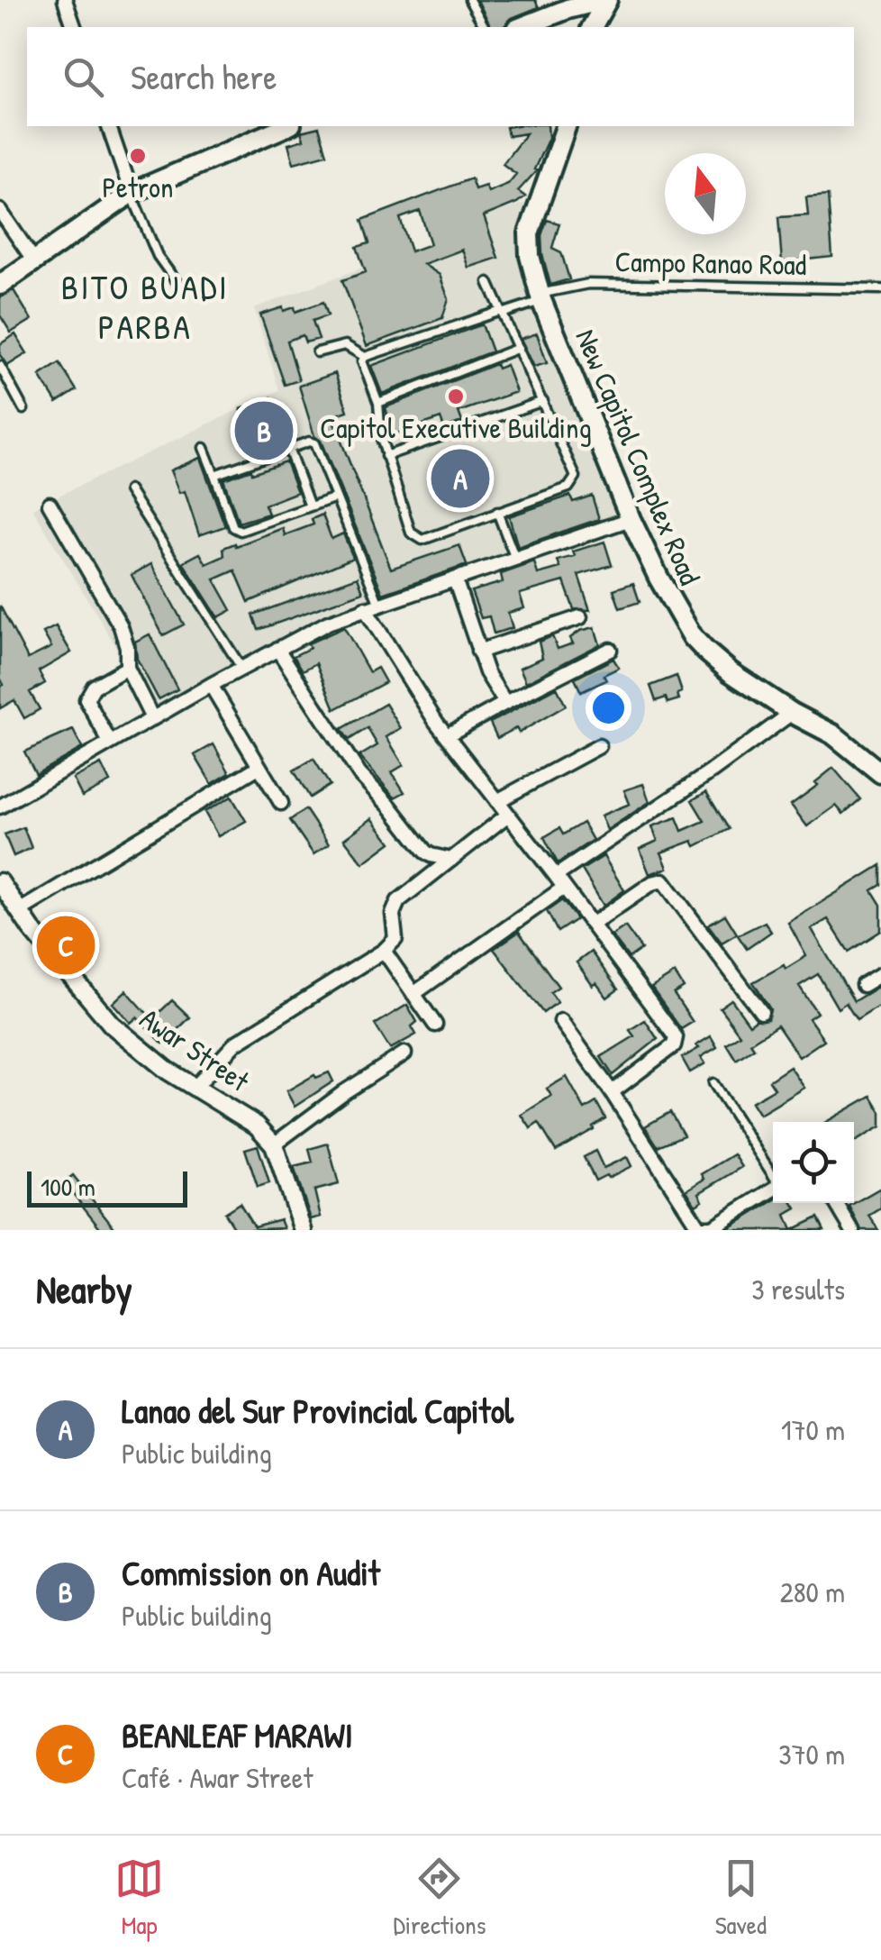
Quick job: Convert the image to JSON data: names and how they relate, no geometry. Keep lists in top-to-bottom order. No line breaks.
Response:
{"streets":{"main road":["New Capitol Complex Road"],"street":["Awar Street"],"lane":["Campo Ranao Road"]},"crossings":[["Campo Ranao Road","New Capitol Complex Road"]],"districts":["BITO BUADI PARBA"],"places":["Petron","Capitol Executive Building"],"scale_bar":"100 m","north":"top","page":{"search":"Search here","pins":["B","A","C"],"scale":"100 m","heading":["Nearby","3 results"],"list":[{"mark":"A","name":"Lanao del Sur Provincial Capitol","note":"Public building","value":"170 m"},{"mark":"B","name":"Commission on Audit","note":"Public building","value":"280 m"},{"mark":"C","name":"BEANLEAF MARAWI","note":"Café · Awar Street","value":"370 m"}],"nav":["Map","Directions","Saved"]}}
